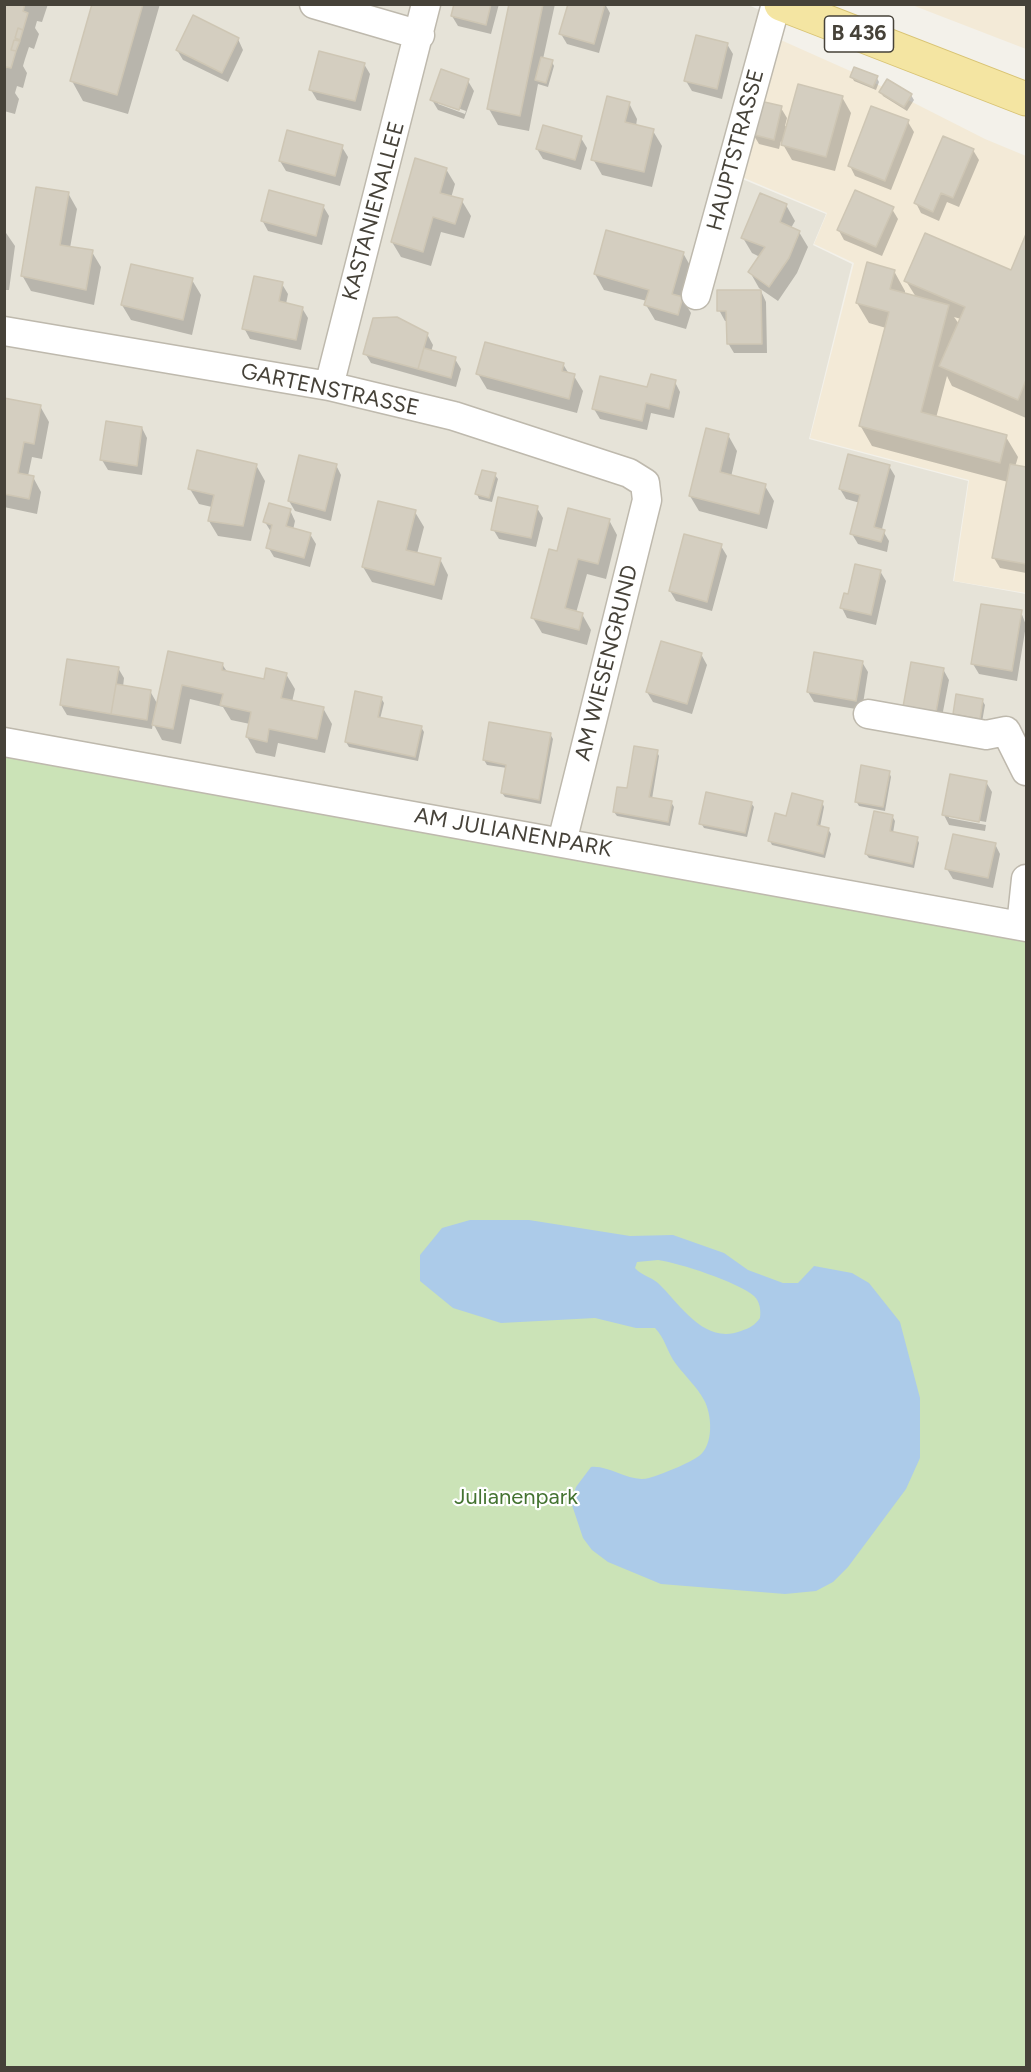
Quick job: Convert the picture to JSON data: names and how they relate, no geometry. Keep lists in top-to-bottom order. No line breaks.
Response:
{"streets":{"main road":["B 436"],"street":["HAUPTSTRASSE","KASTANIENALLEE","GARTENSTRASSE","AM WIESENGRUND","AM JULIANENPARK"]},"crossings":[["KASTANIENALLEE","GARTENSTRASSE"],["GARTENSTRASSE","AM WIESENGRUND"],["AM WIESENGRUND","AM JULIANENPARK"]],"parks":["Julianenpark"]}
